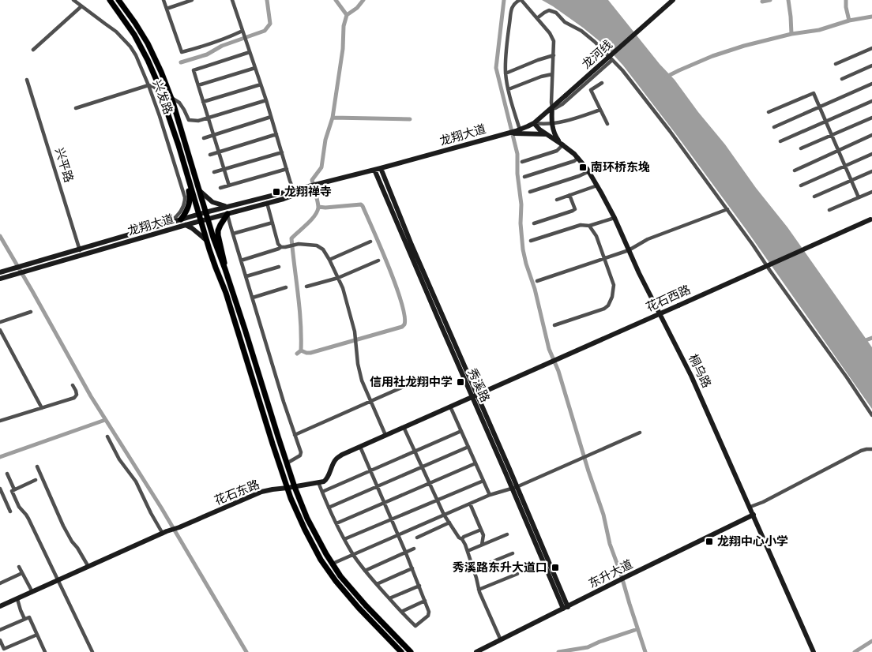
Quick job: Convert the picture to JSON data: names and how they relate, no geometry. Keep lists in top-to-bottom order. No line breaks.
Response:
{"streets":{"street":["龙河线","兴发路","龙翔大道","兴平路","花石西路","桐乌路","秀溪路","花石东路","东升大道"]},"crossings":[["龙河线","龙翔大道"],["龙河线","桐乌路"],["兴发路","龙翔大道"],["龙翔大道","兴平路"],["龙翔大道","桐乌路"],["龙翔大道","秀溪路"],["花石西路","桐乌路"],["花石西路","秀溪路"],["桐乌路","东升大道"],["秀溪路","东升大道"]],"places":{"transit":["南环桥东堍","龙翔禅寺","信用社龙翔中学","龙翔中心小学","秀溪路东升大道口"]}}
